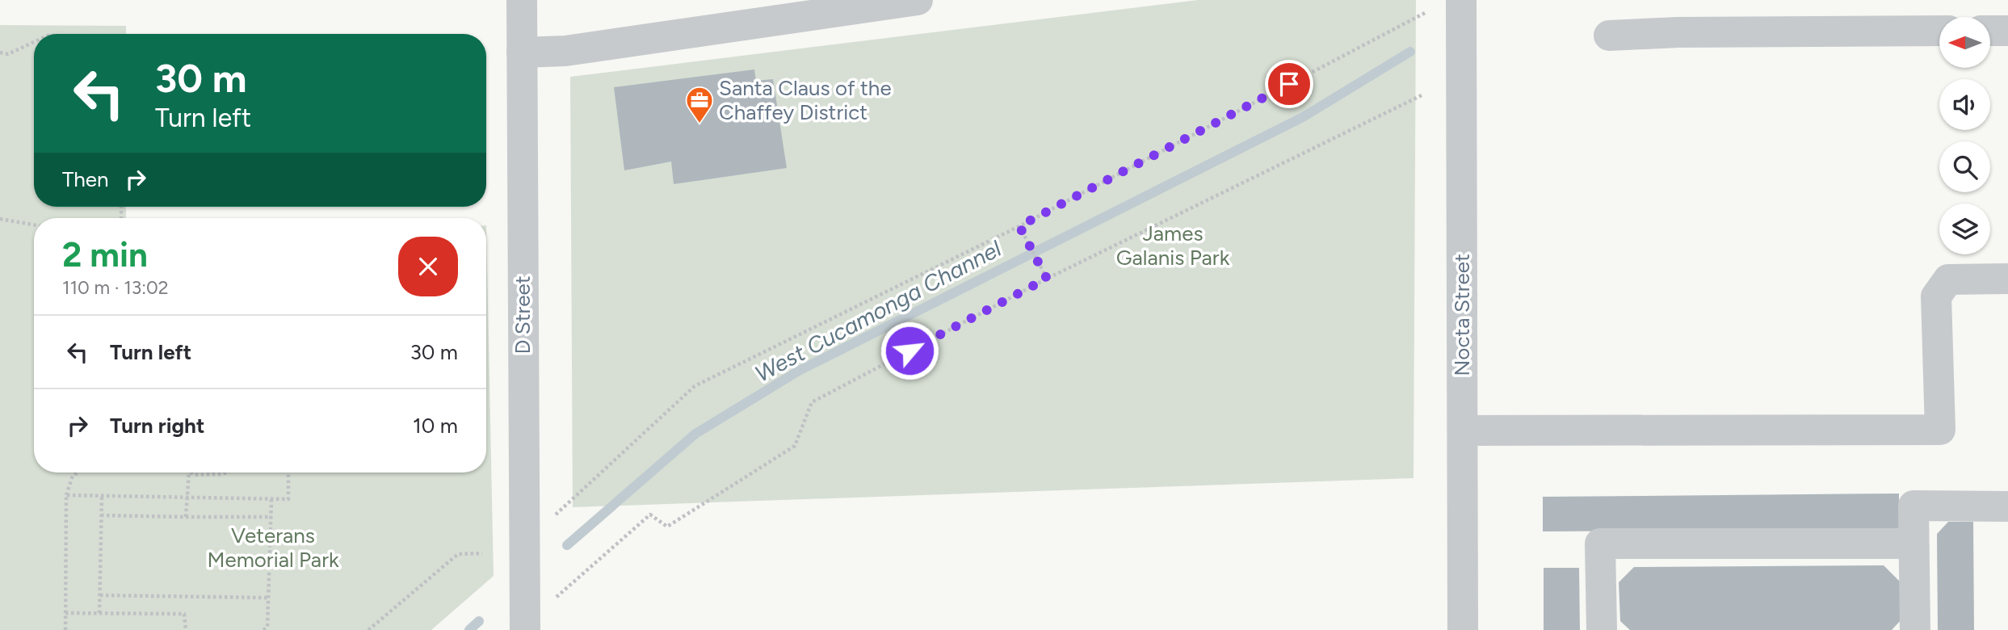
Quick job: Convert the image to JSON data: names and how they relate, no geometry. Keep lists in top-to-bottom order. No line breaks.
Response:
{"streets":{"street":["D Street","Nocta Street"]},"water":["West Cucamonga Channel"],"parks":["James Galanis Park","Veterans Memorial Park"],"places":{"office":["Santa Claus of the Chaffey District"]},"north":"left","page":{"turn":["30 m","Turn left"],"then":"Then","heading":["2 min","110 m · 13:02"],"list":[{"name":"Turn left","value":"30 m"},{"name":"Turn right","value":"10 m"}]}}
